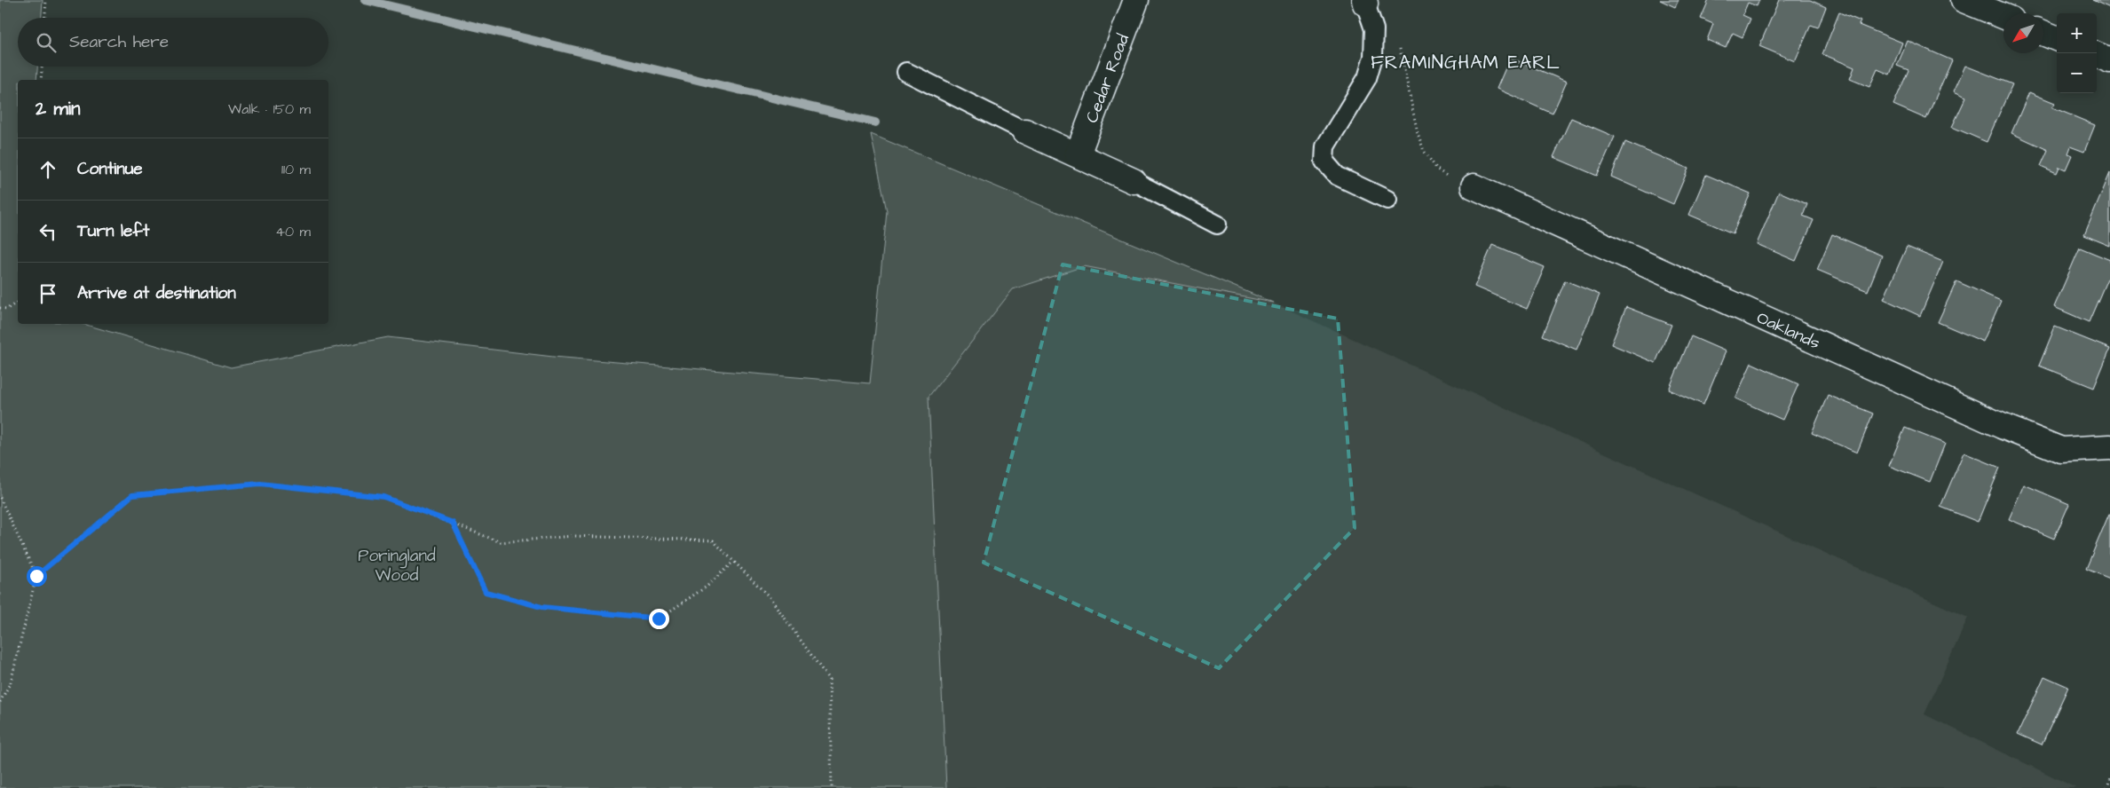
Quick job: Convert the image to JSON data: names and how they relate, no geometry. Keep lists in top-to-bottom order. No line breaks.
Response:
{"streets":{"street":["Cedar Road","Oaklands"]},"districts":["FRAMINGHAM EARL"],"parks":["Poringland Wood"],"north":"bottom left","page":{"map_buttons":["+","−"],"search":"Search here","heading":["2 min","Walk · 150 m"],"list":[["Continue","110 m"],["Turn left","40 m"],"Arrive at destination"]}}
